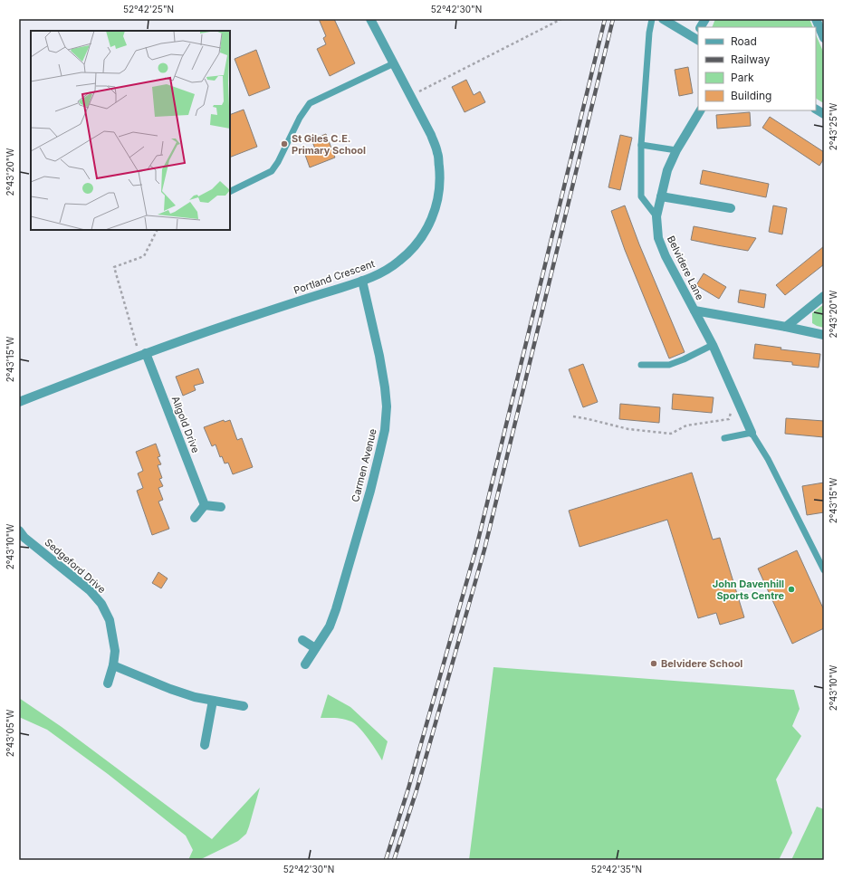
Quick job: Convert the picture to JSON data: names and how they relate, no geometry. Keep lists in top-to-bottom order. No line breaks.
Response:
{"streets":{"street":["Belvidere Lane","Portland Crescent","Allgold Drive","Carmen Avenue","Sedgeford Drive"]},"crossings":[["Portland Crescent","Allgold Drive"],["Portland Crescent","Carmen Avenue"]],"places":["St Giles C.E. Primary School","John Davenhill Sports Centre","Belvidere School"],"legend":["Road","Railway","Park","Building"],"coordinates":["52°42'25\"N","52°42'30\"N","2°43'25\"W","2°43'20\"W","2°43'15\"W","2°43'10\"W","2°43'05\"W","52°42'35\"N"]}
